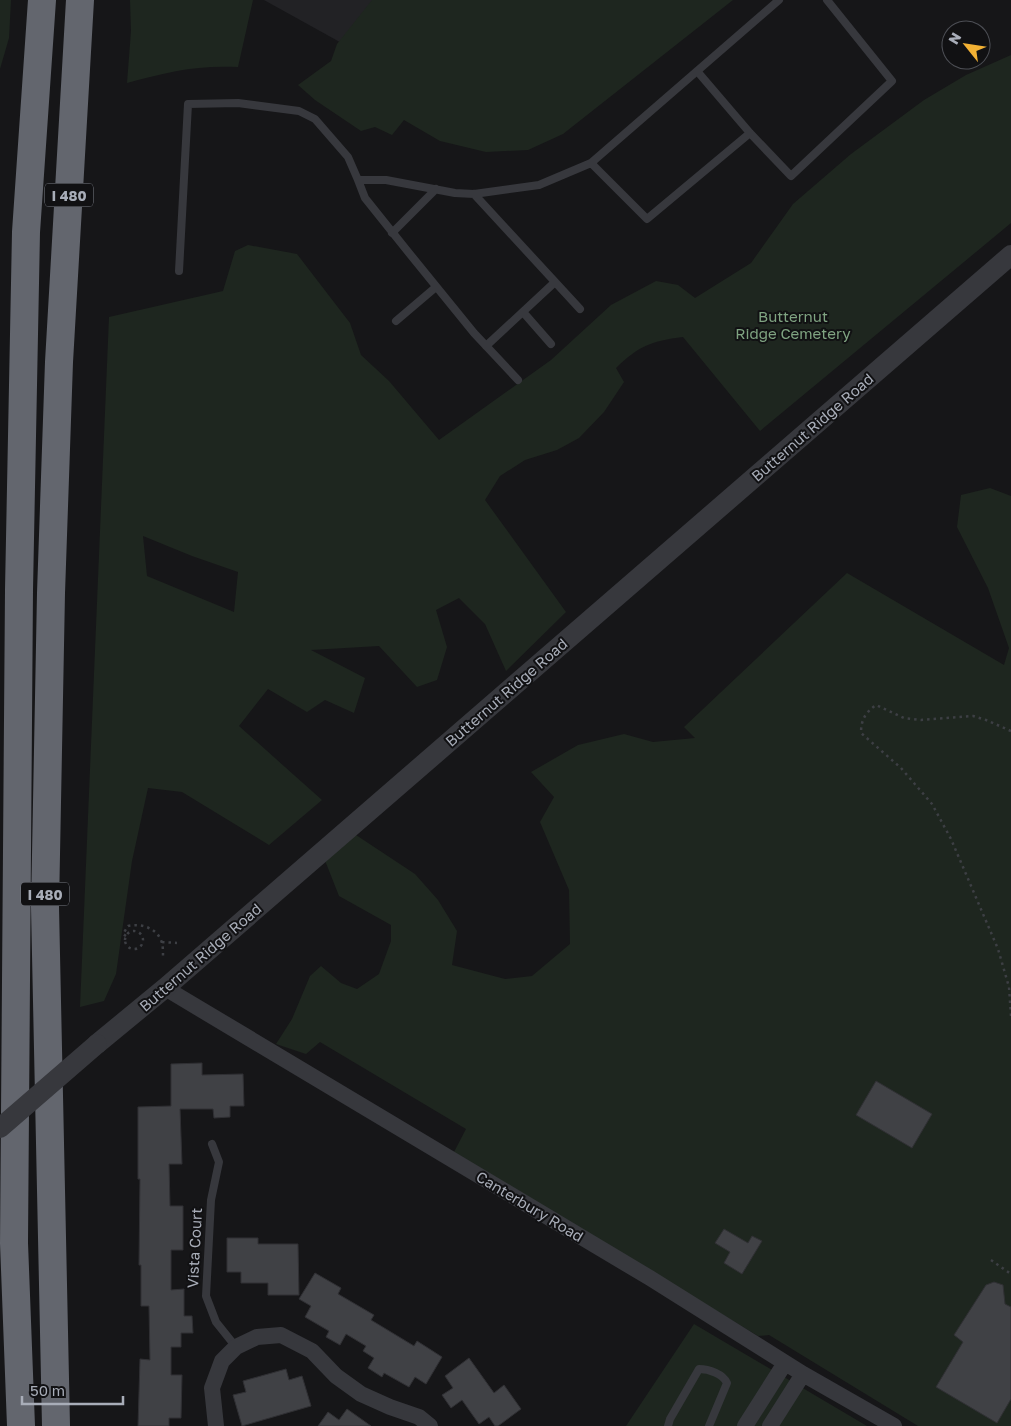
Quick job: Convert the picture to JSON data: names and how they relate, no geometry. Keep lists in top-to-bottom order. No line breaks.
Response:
{"streets":{"highway":["I 480"],"street":["Butternut Ridge Road","Canterbury Road"],"lane":["Vista Court"]},"crossings":[["Butternut Ridge Road","Canterbury Road"]],"parks":["Butternut Ridge Cemetery"],"scale_bar":"50 m","north":"top left"}
